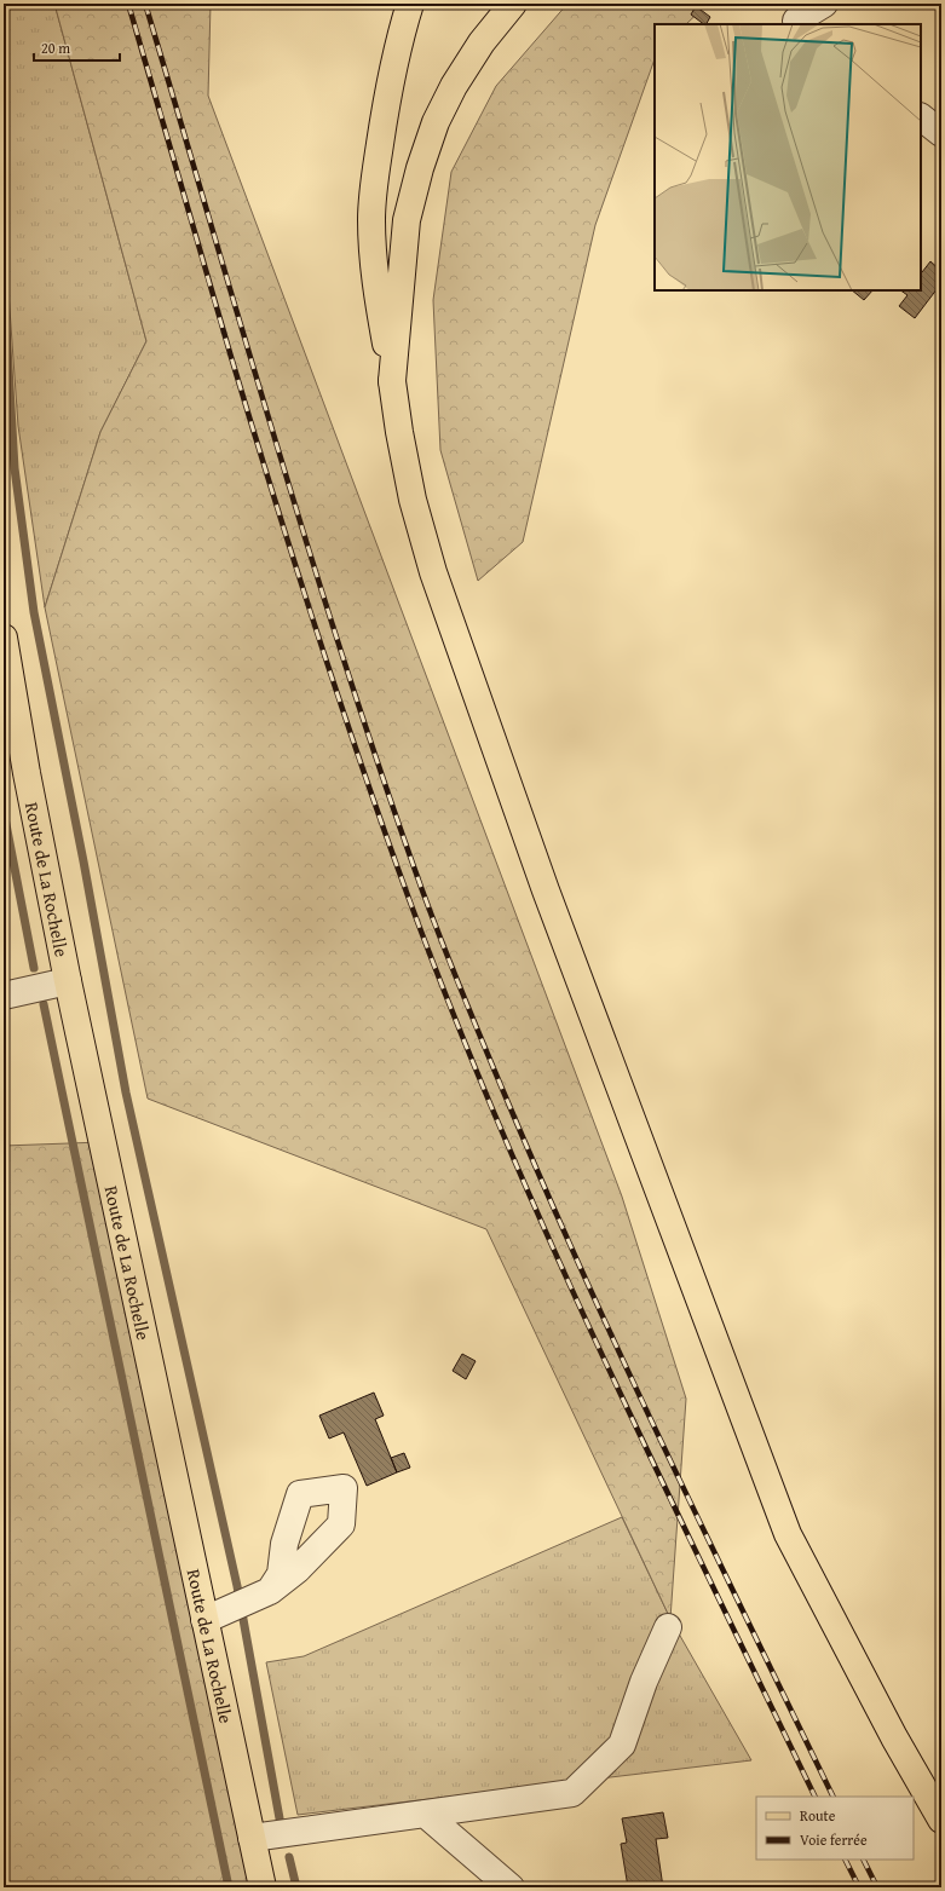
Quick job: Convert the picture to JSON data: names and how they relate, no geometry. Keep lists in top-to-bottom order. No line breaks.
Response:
{"streets":{"main road":["Route de La Rochelle"]},"legend":["Route","Voie ferrée"],"scale_bar":"20 m"}
